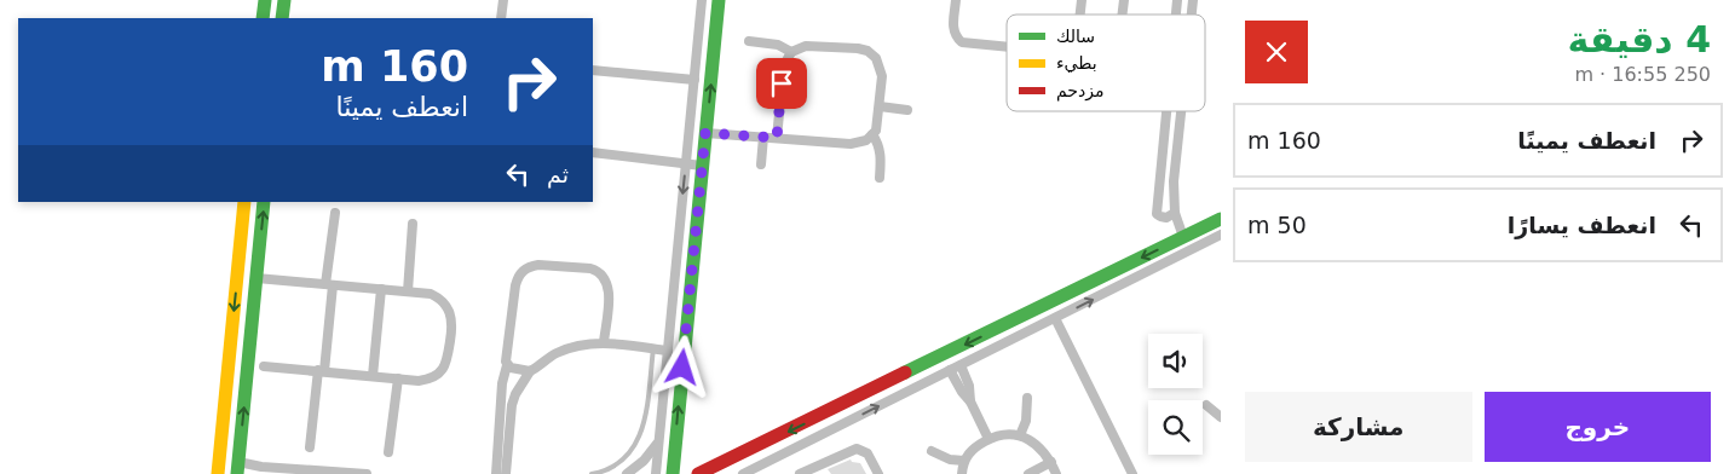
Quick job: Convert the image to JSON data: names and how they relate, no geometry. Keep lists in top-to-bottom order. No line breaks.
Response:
{"legend":["سالك","بطيء","مزدحم"],"page":{"heading":["4 دقيقة","250 m · 16:55"],"turn":["160 m","انعطف يمينًا"],"list":[{"name":"انعطف يمينًا","value":"160 m"},{"name":"انعطف يسارًا","value":"50 m"}],"then":"ثم","buttons":["خروج","مشاركة"]}}
